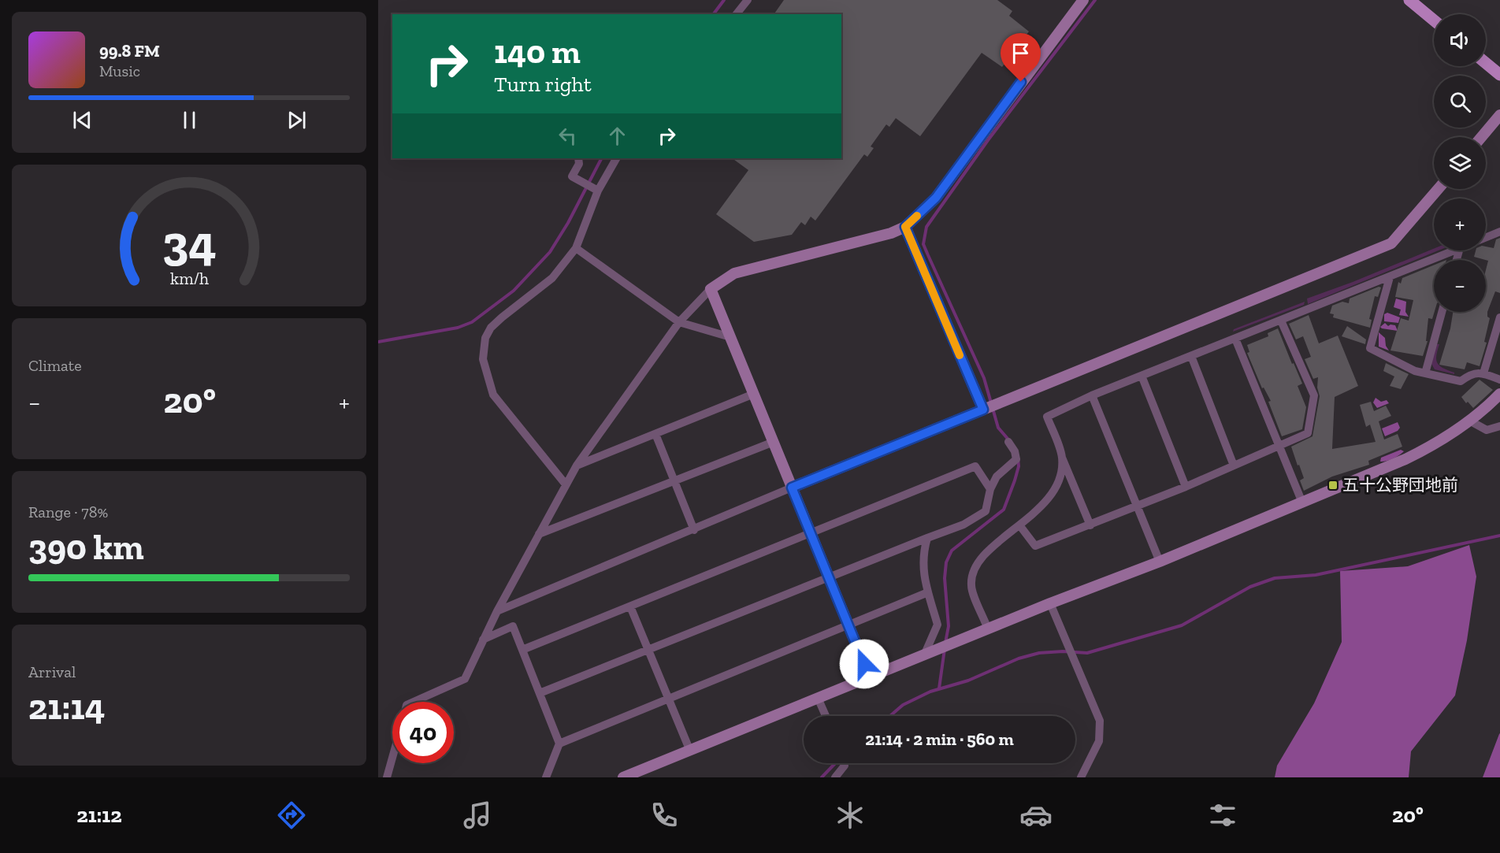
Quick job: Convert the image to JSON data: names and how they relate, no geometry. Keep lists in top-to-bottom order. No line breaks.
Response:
{"places":{"transit":["五十公野団地前"]},"page":{"map_buttons":["+","−"],"turn":["140 m","Turn right"],"song":["99.8 FM","Music"],"tile":["Climate",["Range · 78%","390 km"],["Arrival","21:14"]],"heat":["−","20°","+"],"limit":"40","trip":"21:14 · 2 min · 560 m","tabs":["21:12","20°"],"gauge":["34","km/h"]}}
